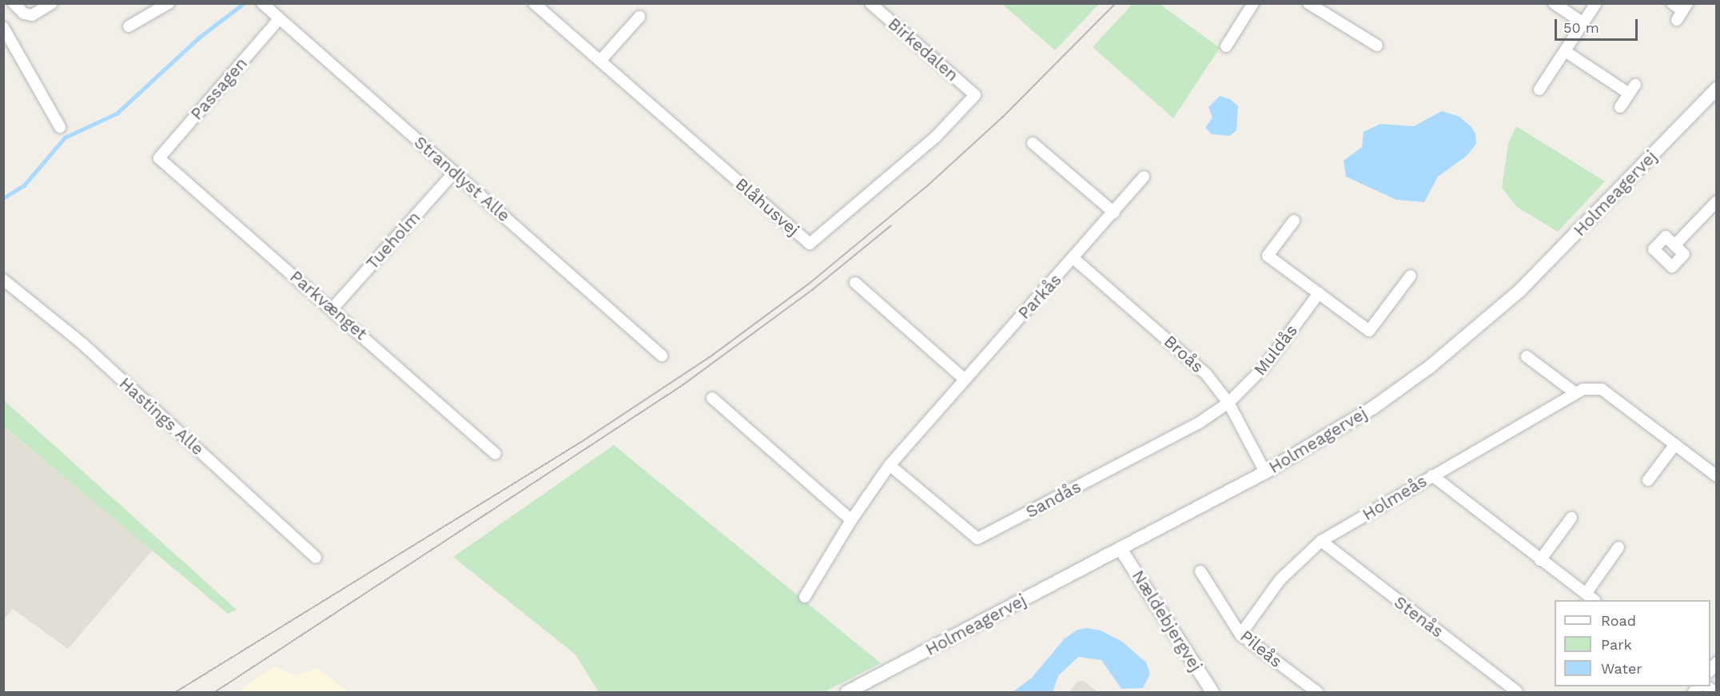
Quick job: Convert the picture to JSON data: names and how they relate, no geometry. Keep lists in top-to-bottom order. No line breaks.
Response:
{"streets":{"street":["Birkedalen","Passagen","Strandlyst Alle","Holmeagervej","Blåhusvej","Tueholm","Parkås","Parkvænget","Muldås","Broås","Hastings Alle","Holmeås","Sandås","Stenås","Nældebjergvej","Pileås"]},"crossings":[["Birkedalen","Blåhusvej"],["Passagen","Strandlyst Alle"],["Passagen","Parkvænget"],["Strandlyst Alle","Tueholm"],["Holmeagervej","Broås"],["Holmeagervej","Nældebjergvej"],["Tueholm","Parkvænget"],["Parkås","Broås"],["Parkås","Sandås"],["Muldås","Broås"],["Muldås","Sandås"],["Broås","Sandås"],["Holmeås","Stenås"],["Holmeås","Pileås"]],"legend":["Road","Park","Water"],"scale_bar":"50 m"}
